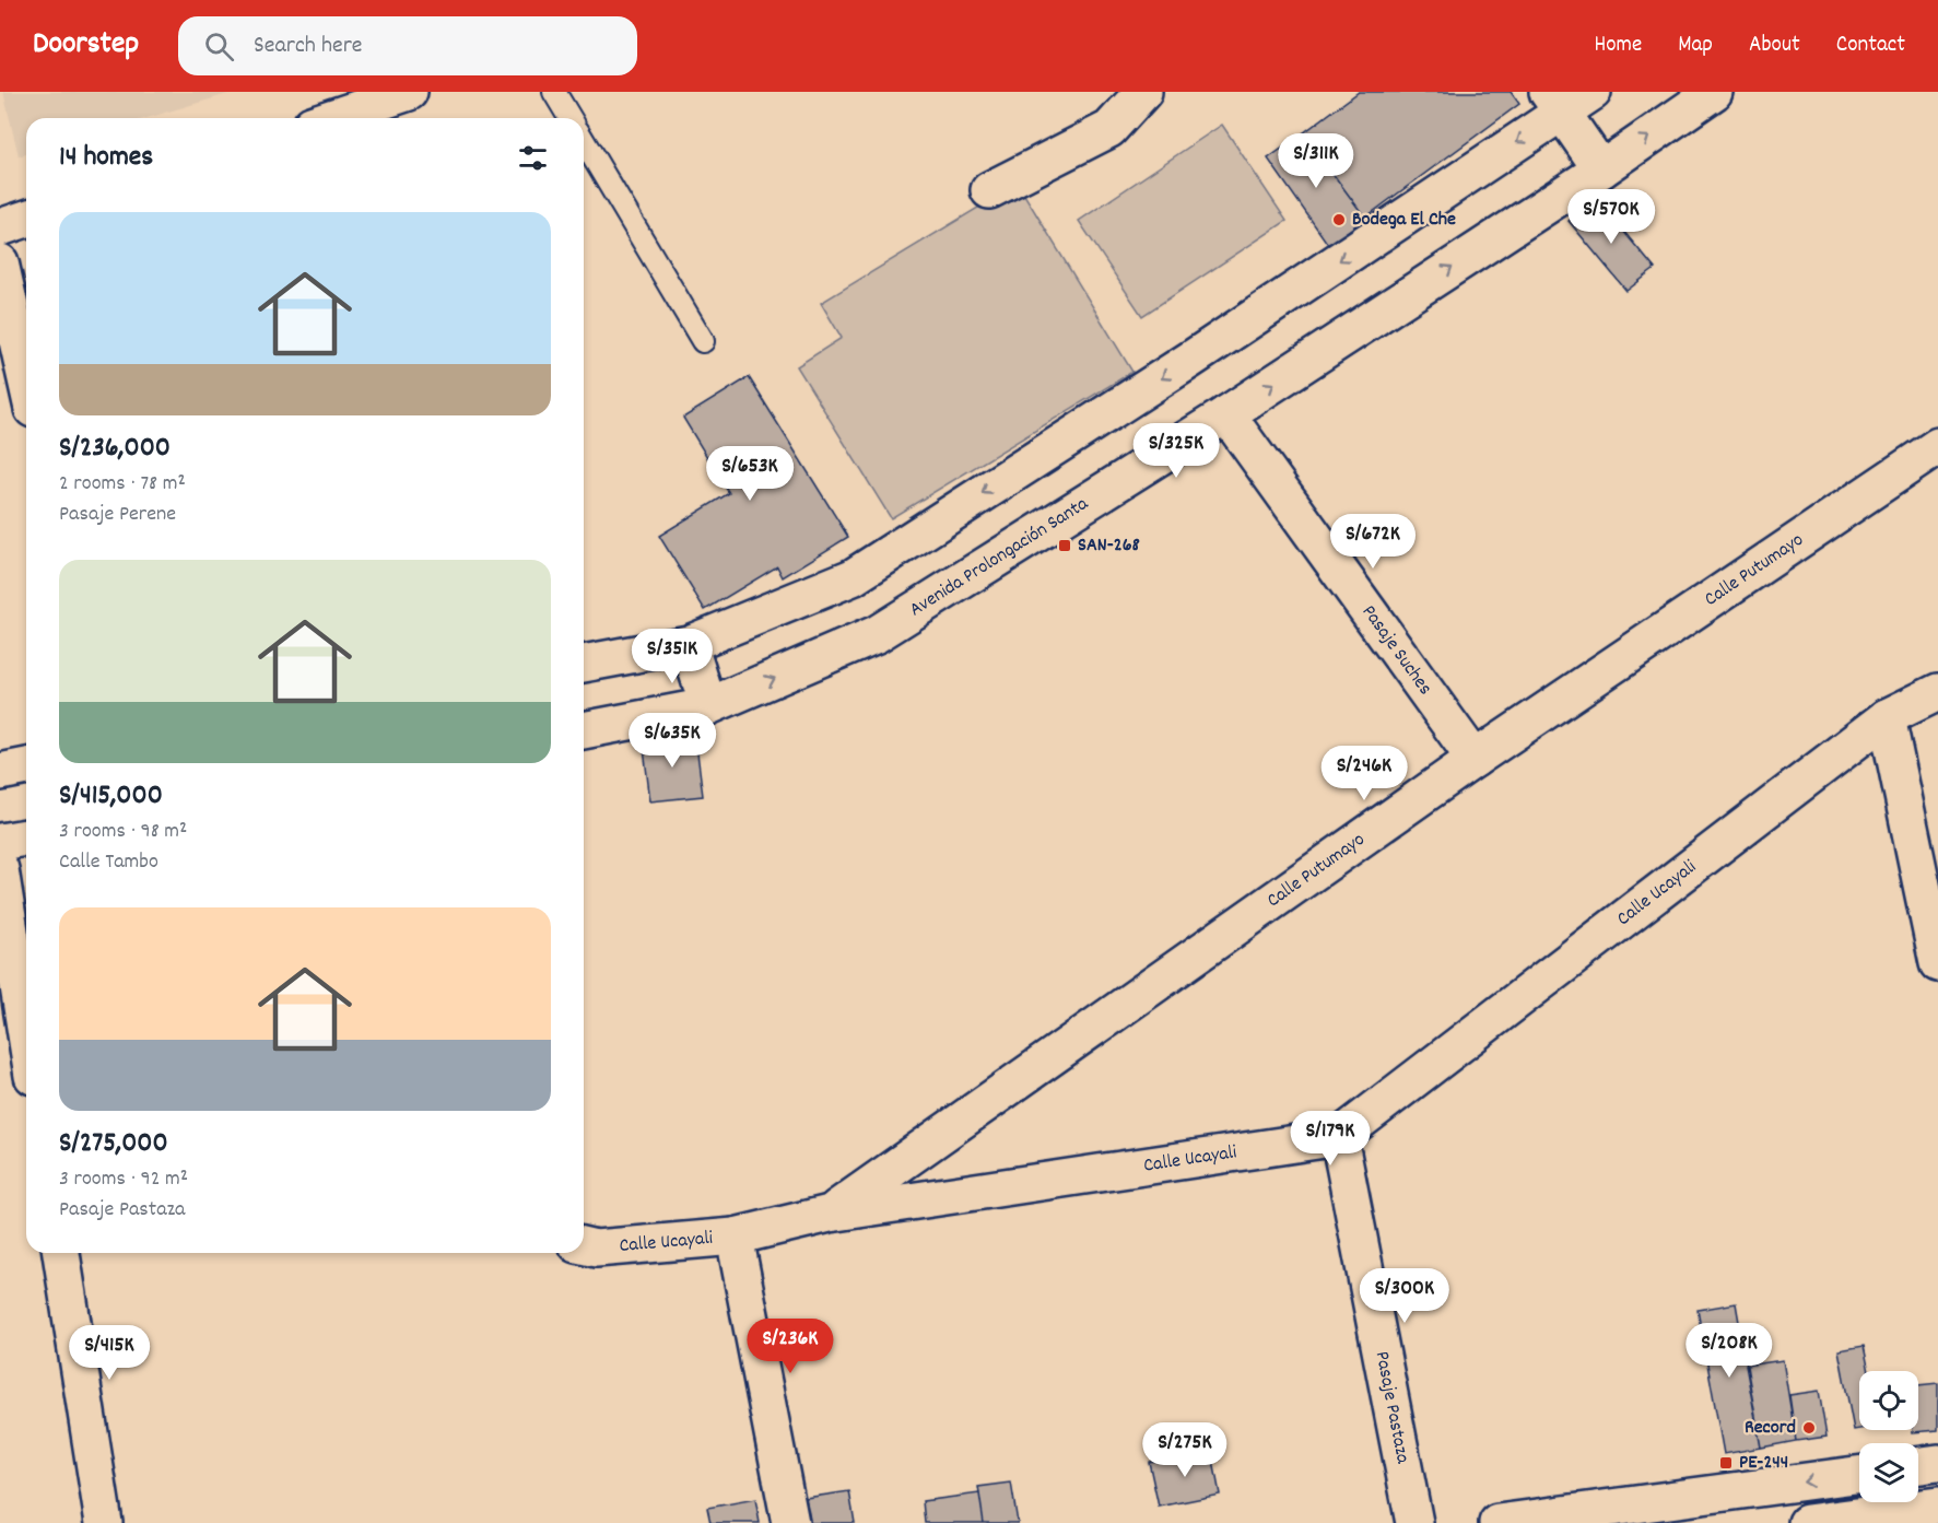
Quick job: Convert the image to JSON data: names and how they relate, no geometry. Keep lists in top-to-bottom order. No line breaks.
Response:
{"streets":{"street":["Avenida Prolongación Santa","Calle Putumayo","Pasaje Suches","Calle Ucayali","Pasaje Pastaza"]},"crossings":[["Avenida Prolongación Santa","Pasaje Suches"],["Calle Putumayo","Pasaje Suches"],["Calle Putumayo","Calle Ucayali"],["Calle Ucayali","Pasaje Pastaza"]],"places":{"other":["Bodega El Che","Record"],"transit":["SAN-268","PE-244"]},"page":{"header":"Doorstep","search":"Search here","nav":["Home","Map","About","Contact"],"heading":"14 homes","price":["S/311K","S/570K","S/325K","S/653K","S/672K","S/351K","S/635K","S/246K","S/179K","S/300K","S/236K","S/208K","S/415K","S/275K"],"list":[{"name":"S/236,000","note":"2 rooms · 78 m² · Pasaje Perene"},{"name":"S/415,000","note":"3 rooms · 98 m² · Calle Tambo"},{"name":"S/275,000","note":"3 rooms · 92 m² · Pasaje Pastaza"}]}}
